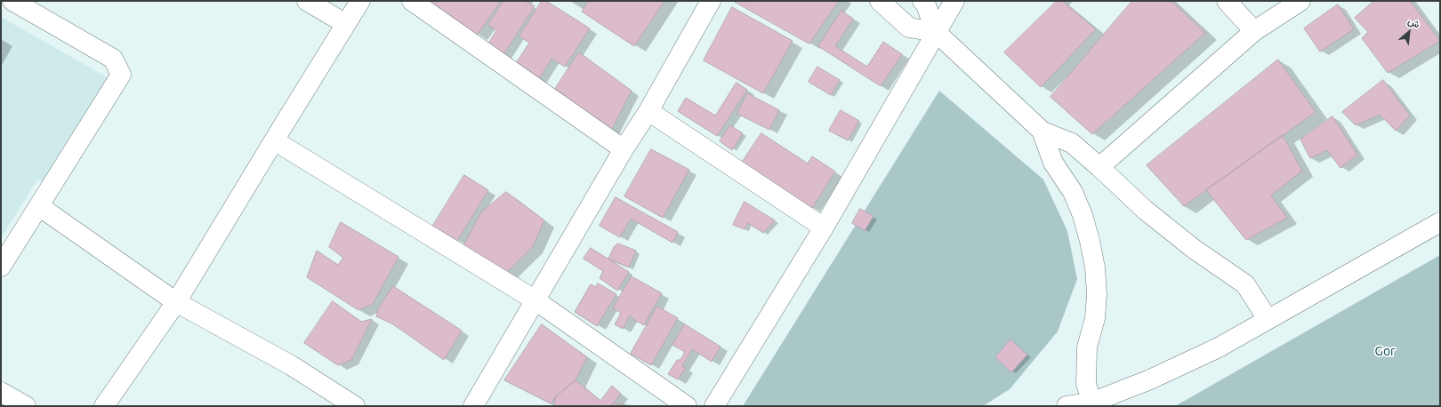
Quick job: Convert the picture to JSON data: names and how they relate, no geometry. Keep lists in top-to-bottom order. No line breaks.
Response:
{"parks":["Gor"],"north":"top right"}
